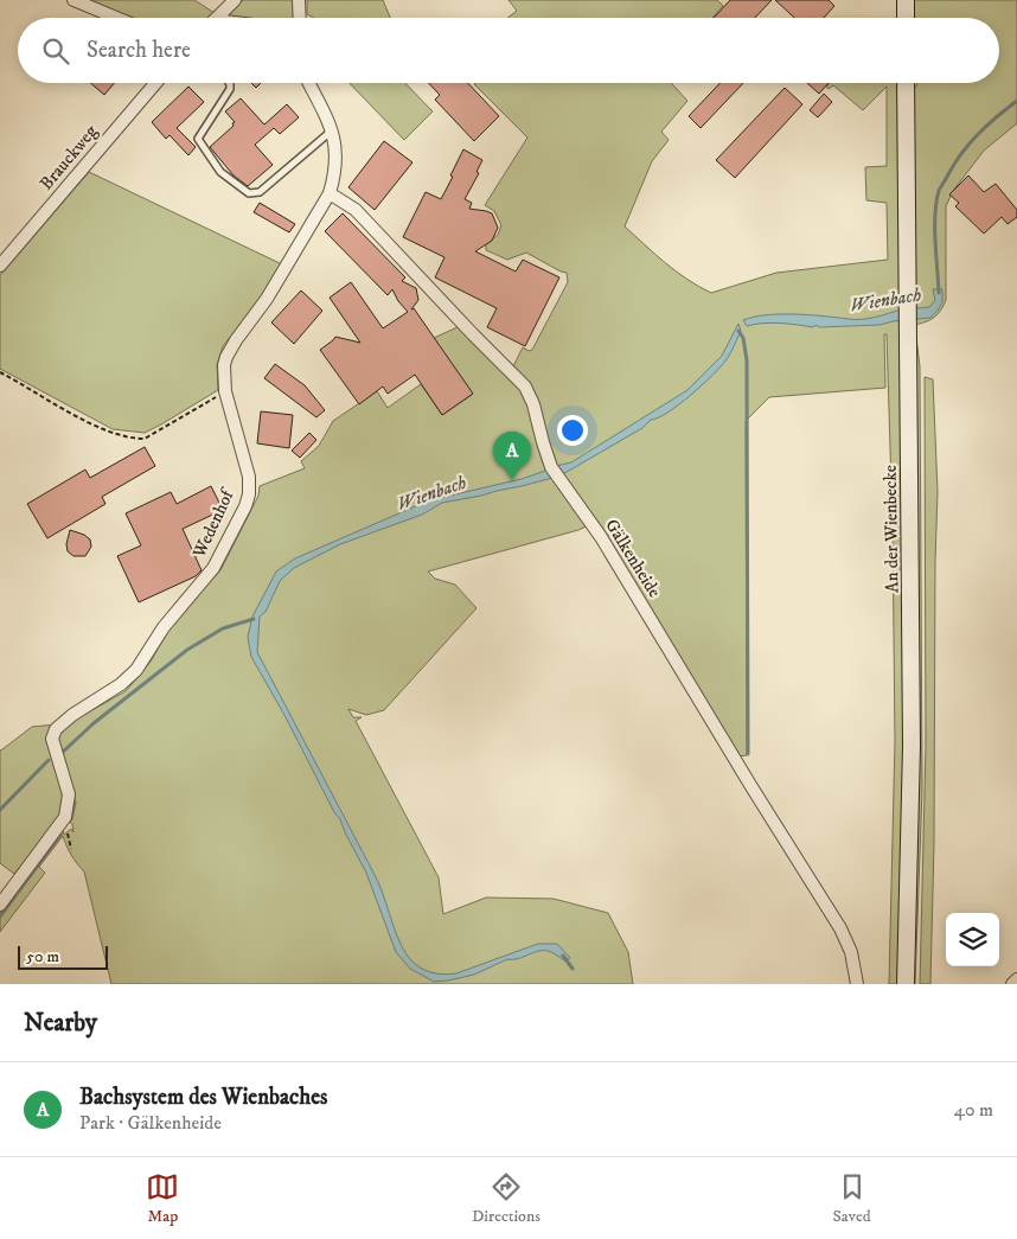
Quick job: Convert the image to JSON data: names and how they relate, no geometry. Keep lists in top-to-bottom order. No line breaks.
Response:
{"streets":{"street":["Brauckweg","Wedenhof","An der Wienbecke","Gälkenheide"]},"crossings":[["Wedenhof","Gälkenheide"]],"water":["Wienbach"],"scale_bar":"50 m","page":{"search":"Search here","pins":"A","scale":"50 m","heading":"Nearby","list":[{"mark":"A","name":"Bachsystem des Wienbaches","note":"Park · Gälkenheide","value":"40 m"}],"nav":["Map","Directions","Saved"]}}
